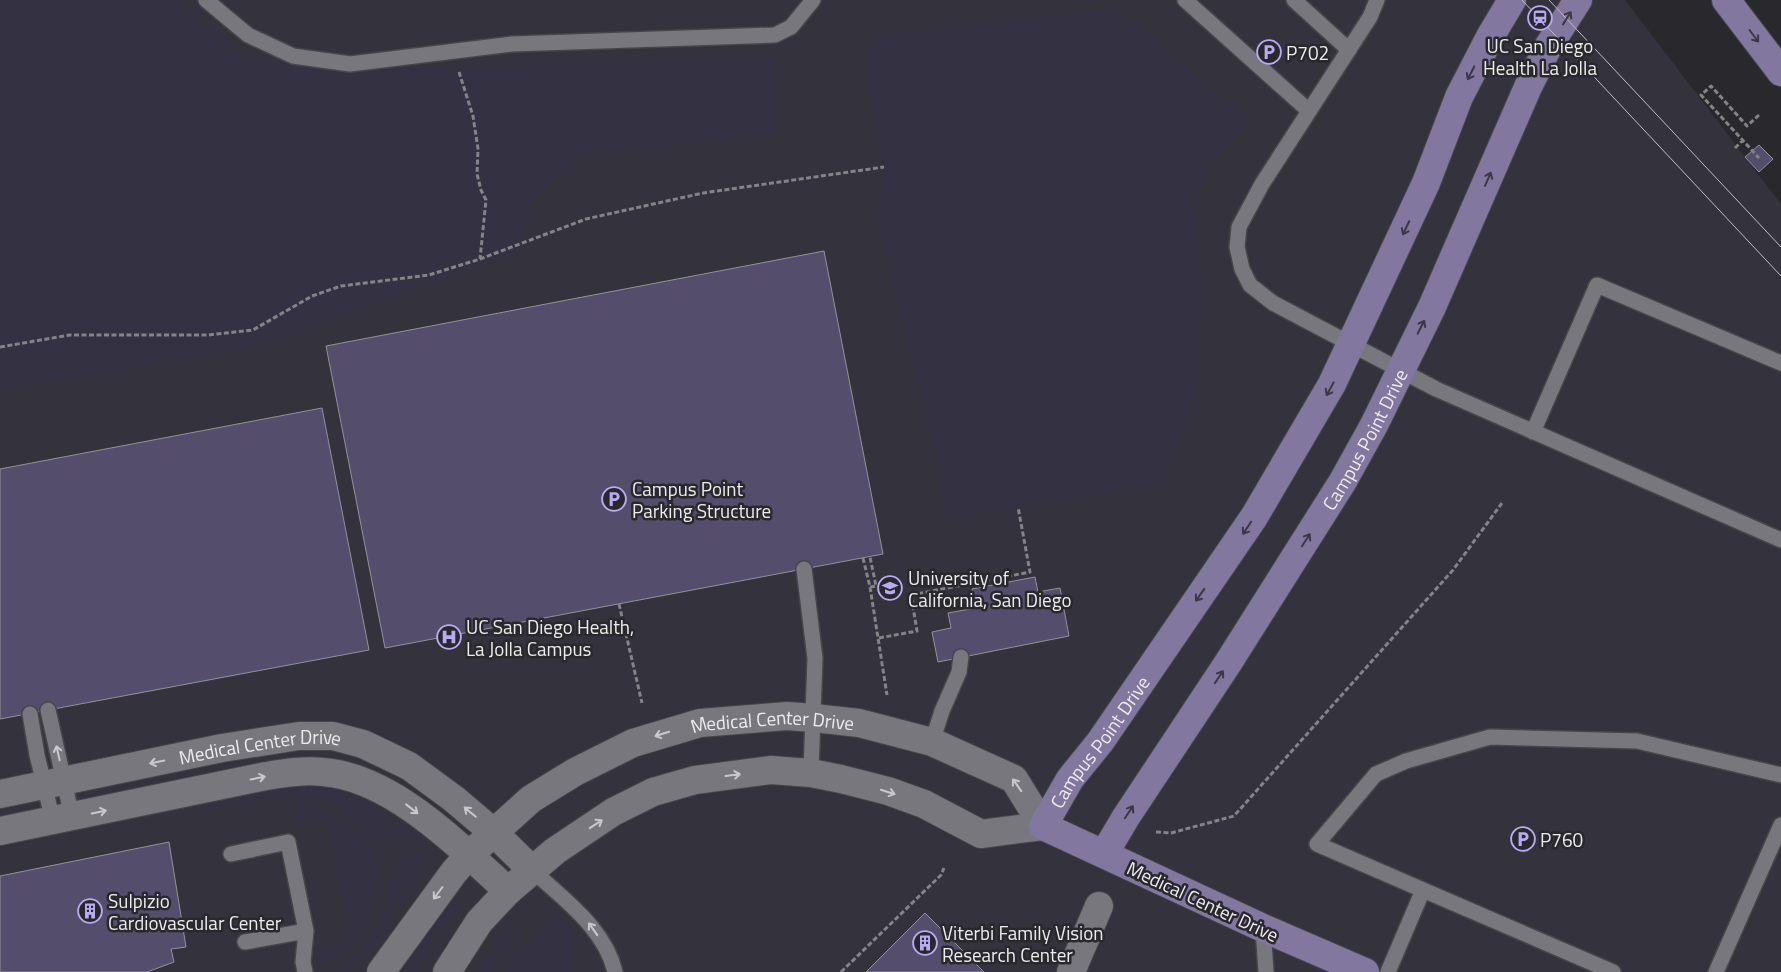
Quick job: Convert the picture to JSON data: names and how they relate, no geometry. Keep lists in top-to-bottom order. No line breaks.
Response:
{"streets":{"street":["Campus Point Drive","Medical Center Drive"]},"crossings":[["Campus Point Drive","Medical Center Drive"]],"places":{"station":["UC San Diego Health La Jolla"],"parking":["P702","Campus Point Parking Structure","P760"],"school or university":["University of California, San Diego"],"hospital":["UC San Diego Health, La Jolla Campus"],"building":["Sulpizio Cardiovascular Center","Viterbi Family Vision Research Center"]}}
